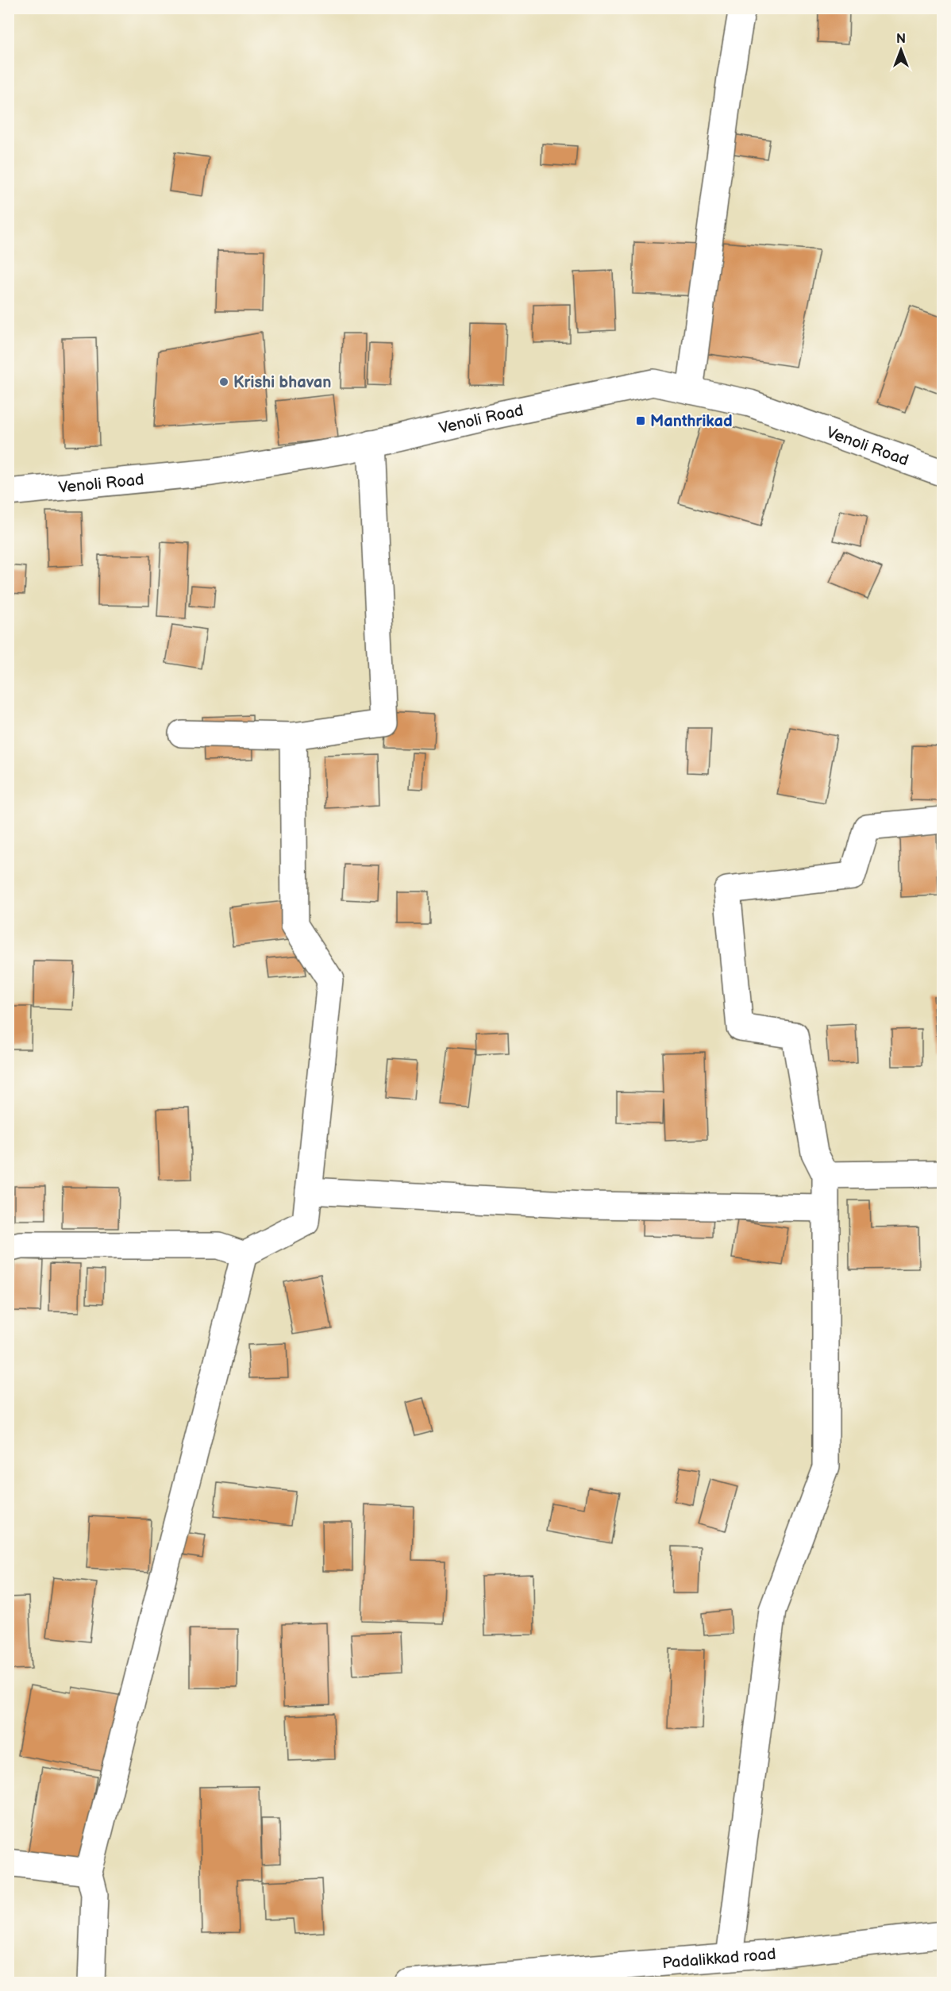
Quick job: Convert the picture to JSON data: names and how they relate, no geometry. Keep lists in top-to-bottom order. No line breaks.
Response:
{"streets":{"street":["Venoli Road","Padalikkad road"]},"places":{"other":["Krishi bhavan"],"transit":["Manthrikad"]},"north":"top"}
